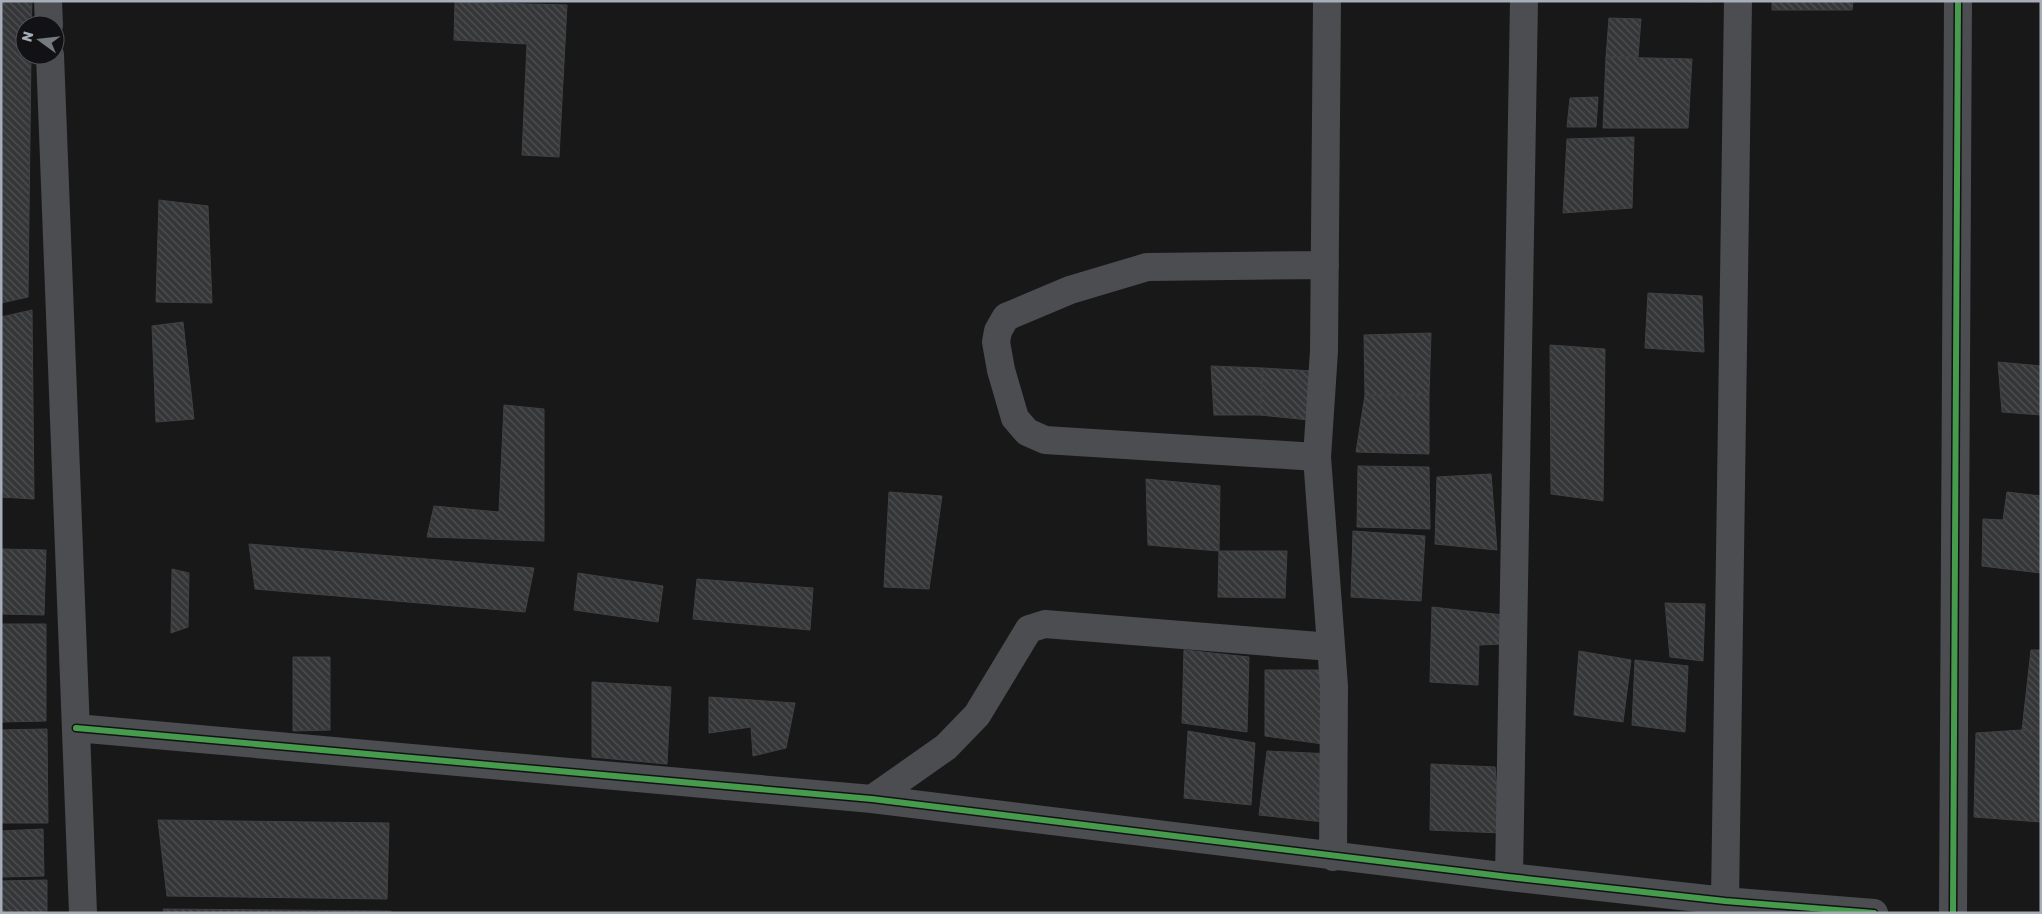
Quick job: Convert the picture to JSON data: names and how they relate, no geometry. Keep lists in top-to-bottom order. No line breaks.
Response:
{"north":"left"}
